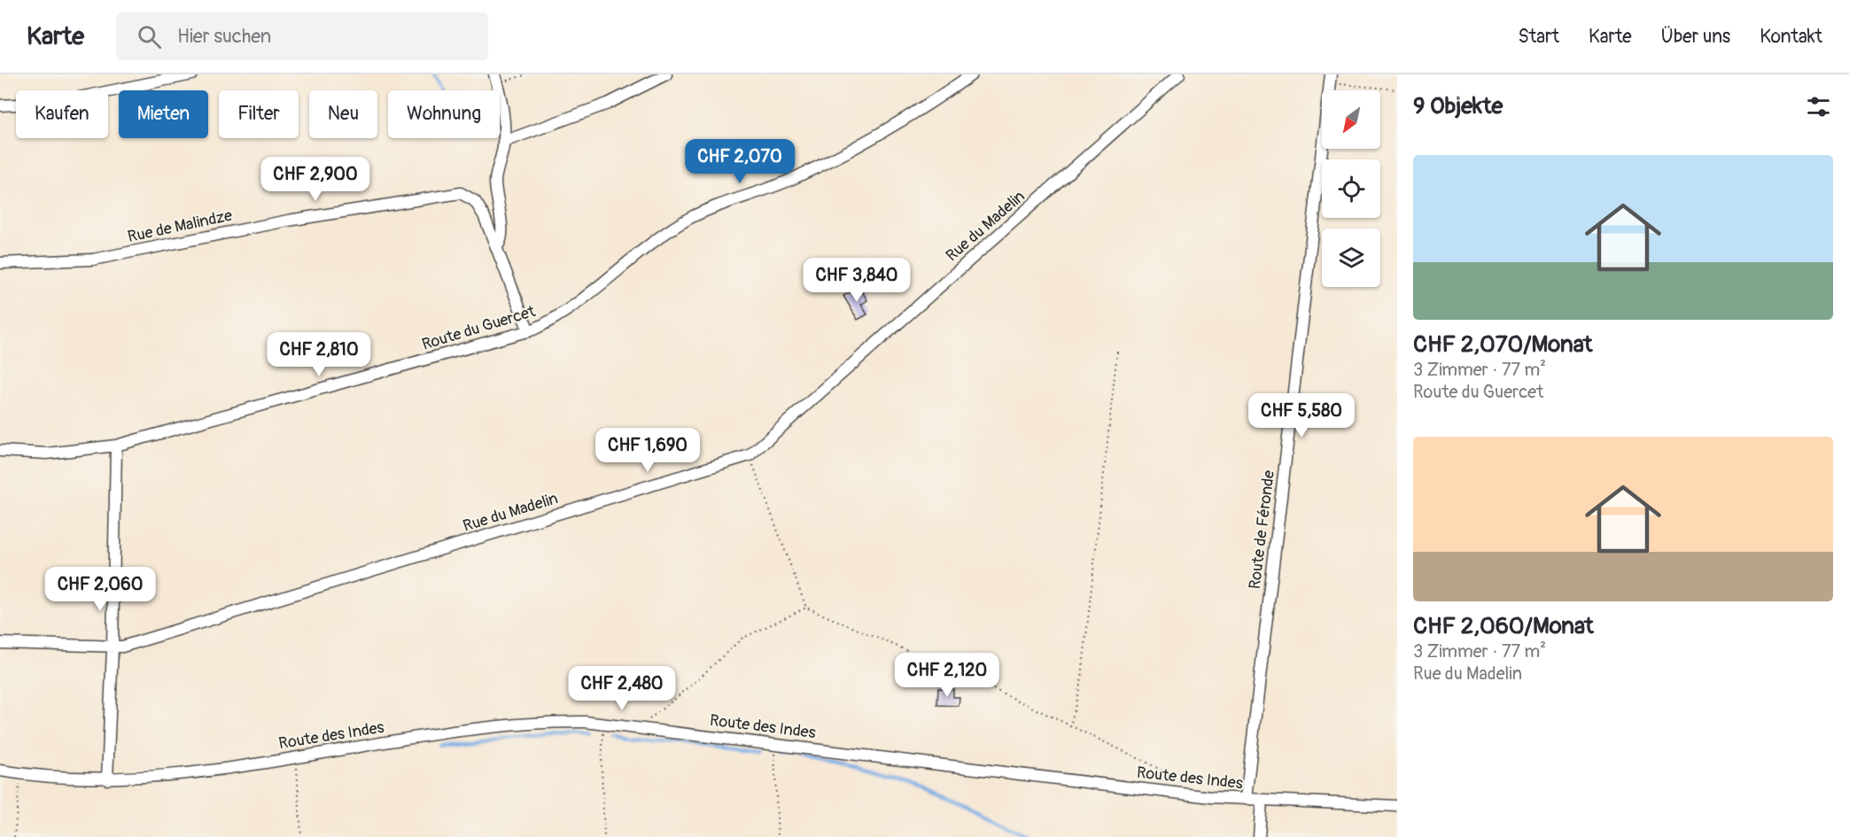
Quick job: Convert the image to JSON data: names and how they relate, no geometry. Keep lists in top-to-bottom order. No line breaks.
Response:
{"streets":{"street":["Rue de Malindze","Rue du Madelin","Route du Guercet","Route de Féronde","Route des Indes"]},"crossings":[["Rue de Malindze","Route du Guercet"],["Route de Féronde","Route des Indes"]],"north":"bottom left","page":{"header":"Karte","search":"Hier suchen","nav":["Start","Karte","Über uns","Kontakt"],"heading":"9 Objekte","chip":["Kaufen","Mieten","Filter","Neu","Wohnung"],"list":[{"name":"CHF 2,070/Monat","note":"3 Zimmer · 77 m² · Route du Guercet"},{"name":"CHF 2,060/Monat","note":"3 Zimmer · 77 m² · Rue du Madelin"}],"price":["CHF 2,070","CHF 2,900","CHF 3,840","CHF 2,810","CHF 5,580","CHF 1,690","CHF 2,060","CHF 2,120","CHF 2,480"]}}
